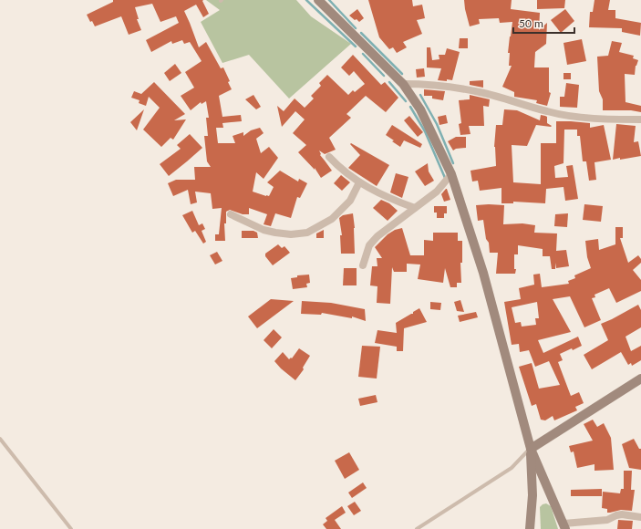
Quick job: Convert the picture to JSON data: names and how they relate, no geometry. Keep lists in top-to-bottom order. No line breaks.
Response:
{"scale_bar":"50 m"}
